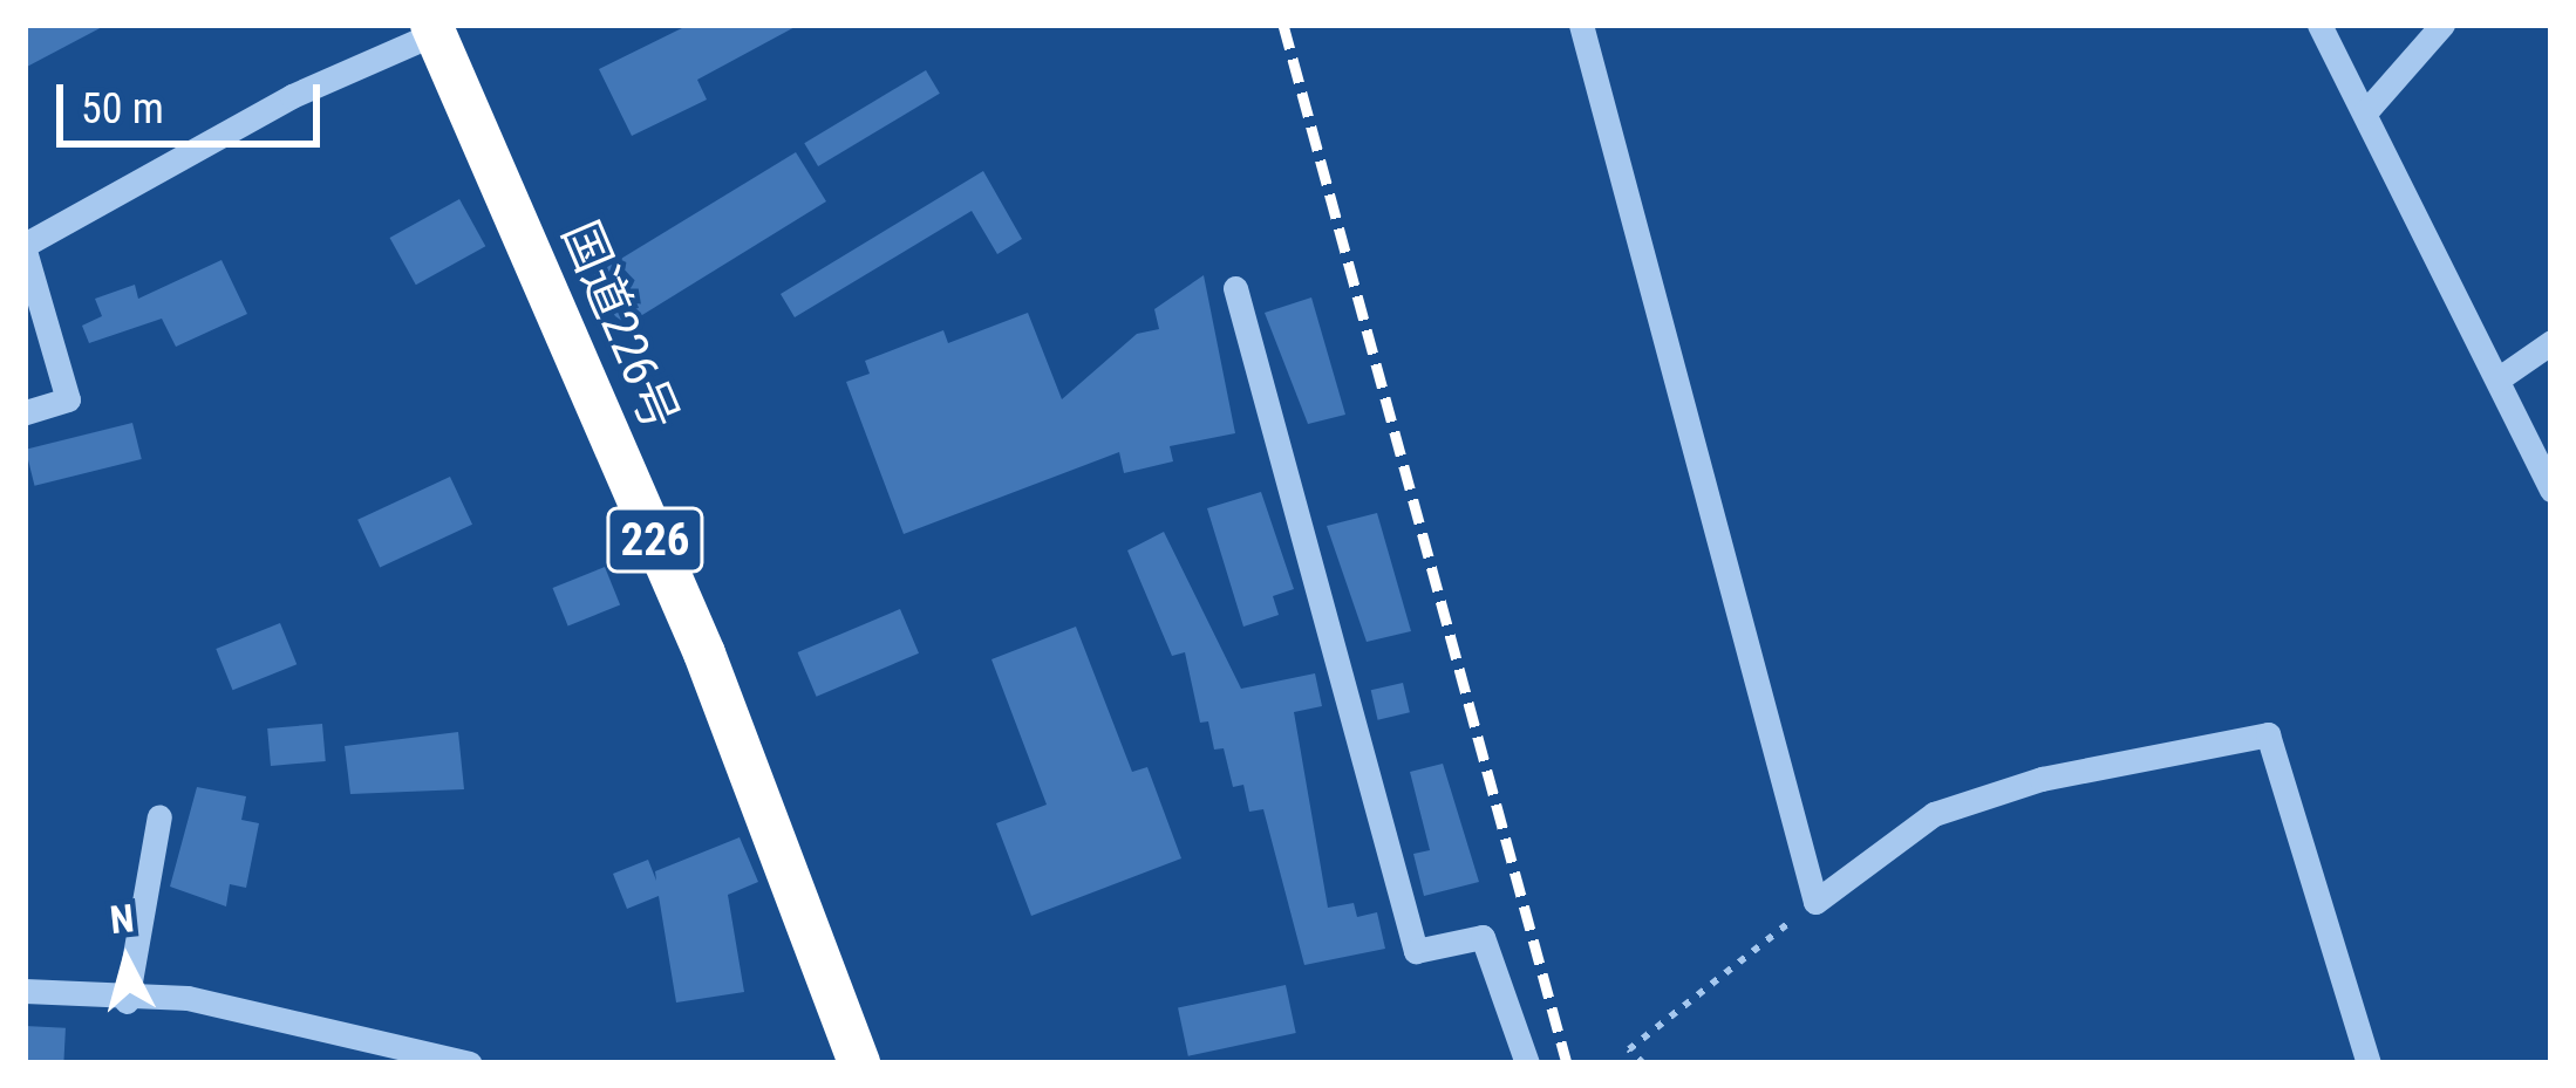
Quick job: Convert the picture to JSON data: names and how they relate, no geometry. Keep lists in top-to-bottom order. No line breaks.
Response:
{"streets":{"highway":["国道226号","226"]},"scale_bar":"50 m","north":"top"}
